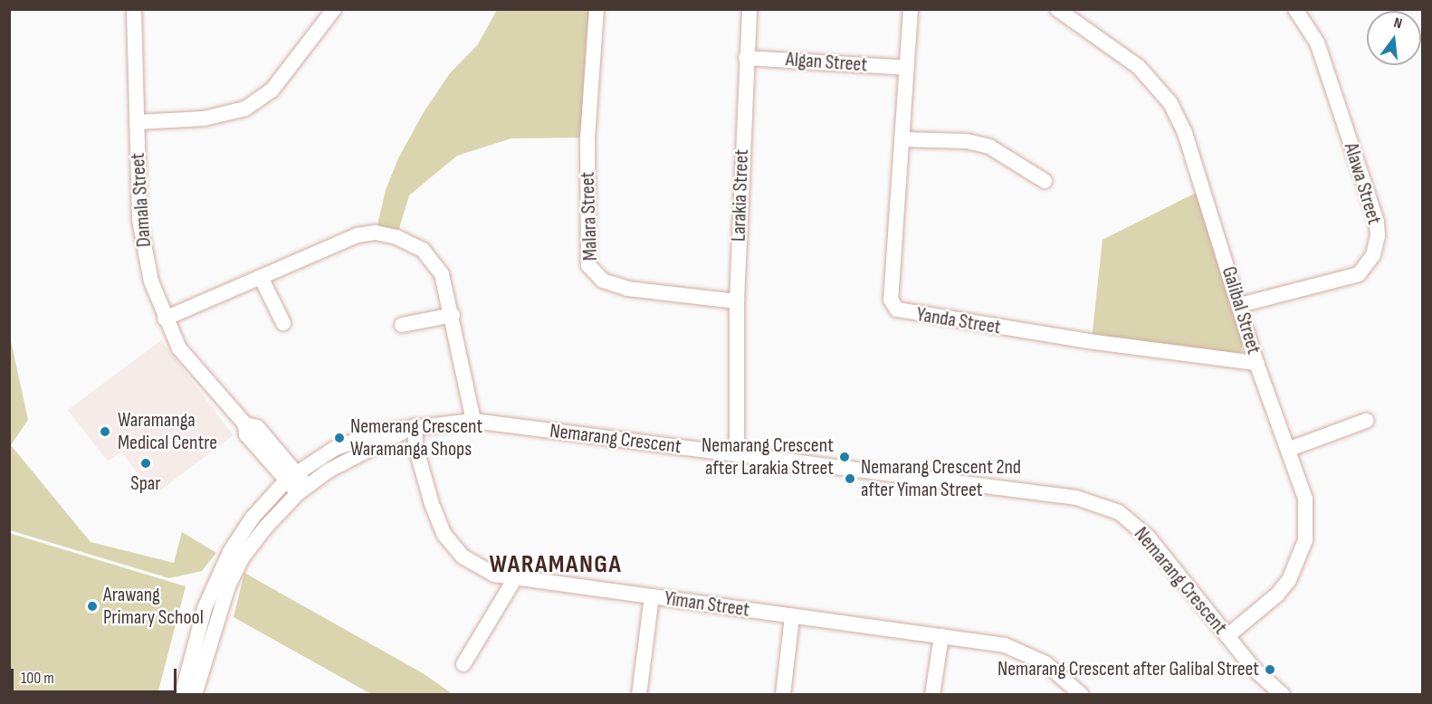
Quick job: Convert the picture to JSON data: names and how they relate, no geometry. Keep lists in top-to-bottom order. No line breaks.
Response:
{"streets":{"street":["Algan Street","Alawa Street","Larakia Street","Damala Street","Malara Street","Galibal Street","Yanda Street","Nemarang Crescent","Yiman Street"]},"crossings":[["Algan Street","Larakia Street"],["Algan Street","Yanda Street"],["Alawa Street","Galibal Street"],["Larakia Street","Malara Street"],["Larakia Street","Nemarang Crescent"],["Damala Street","Nemarang Crescent"],["Galibal Street","Yanda Street"],["Galibal Street","Nemarang Crescent"],["Nemarang Crescent","Yiman Street"]],"districts":["WARAMANGA"],"places":["Waramanga Medical Centre","Nemerang Crescent Waramanga Shops","Nemarang Crescent after Larakia Street","Spar","Nemarang Crescent 2nd after Yiman Street","Arawang Primary School","Nemarang Crescent after Galibal Street"],"scale_bar":"100 m","north":"top"}
